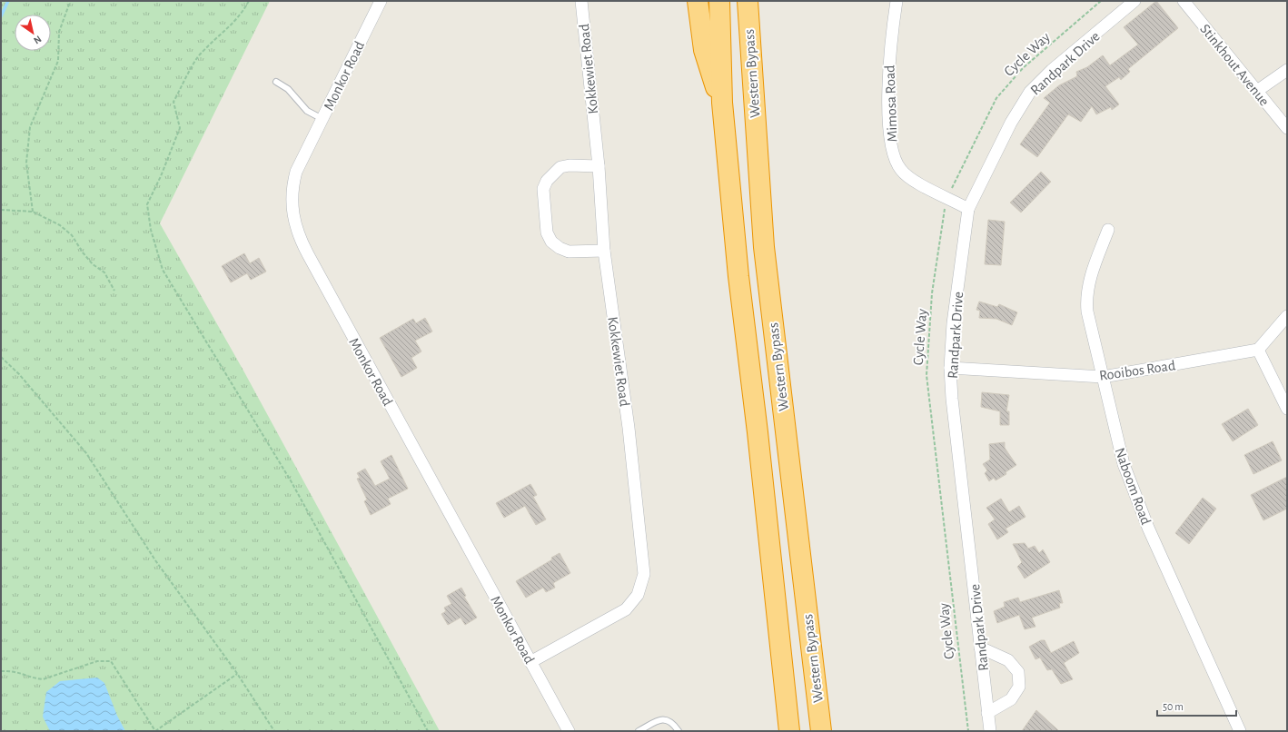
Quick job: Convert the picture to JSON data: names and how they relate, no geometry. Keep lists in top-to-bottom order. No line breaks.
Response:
{"streets":{"highway":["Western Bypass"],"street":["Randpark Drive","Stinkhout Avenue","Kokkewiet Road","Monkor Road","Mimosa Road","Rooibos Road","Naboom Road"],"path":["Cycle Way"]},"crossings":[["Cycle Way","Mimosa Road"],["Randpark Drive","Mimosa Road"],["Randpark Drive","Rooibos Road"],["Kokkewiet Road","Monkor Road"],["Rooibos Road","Naboom Road"]],"scale_bar":"50 m","north":"bottom right"}
